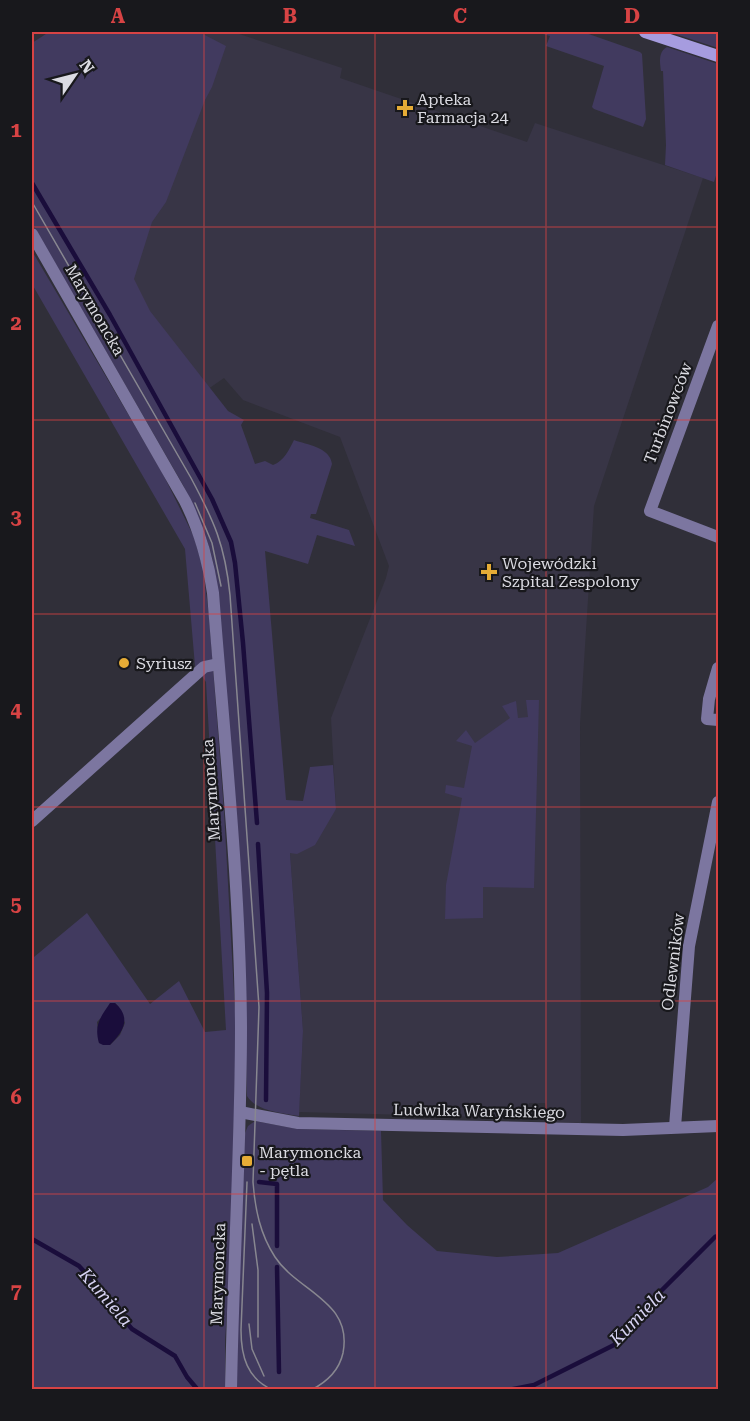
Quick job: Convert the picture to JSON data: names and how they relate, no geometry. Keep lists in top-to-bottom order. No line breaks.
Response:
{"streets":{"street":["Marymoncka","Turbinowców","Odlewników","Ludwika Waryńskiego"]},"crossings":[["Marymoncka","Ludwika Waryńskiego"],["Odlewników","Ludwika Waryńskiego"]],"water":["Kumiela"],"places":{"health":["Apteka Farmacja 24","Wojewódzki Szpital Zespolony"],"other":["Syriusz"],"transit":["Marymoncka - pętla"]},"north":"top right","grid":{"columns":["A","B","C","D"],"rows":["1","2","3","4","5","6","7"]}}
